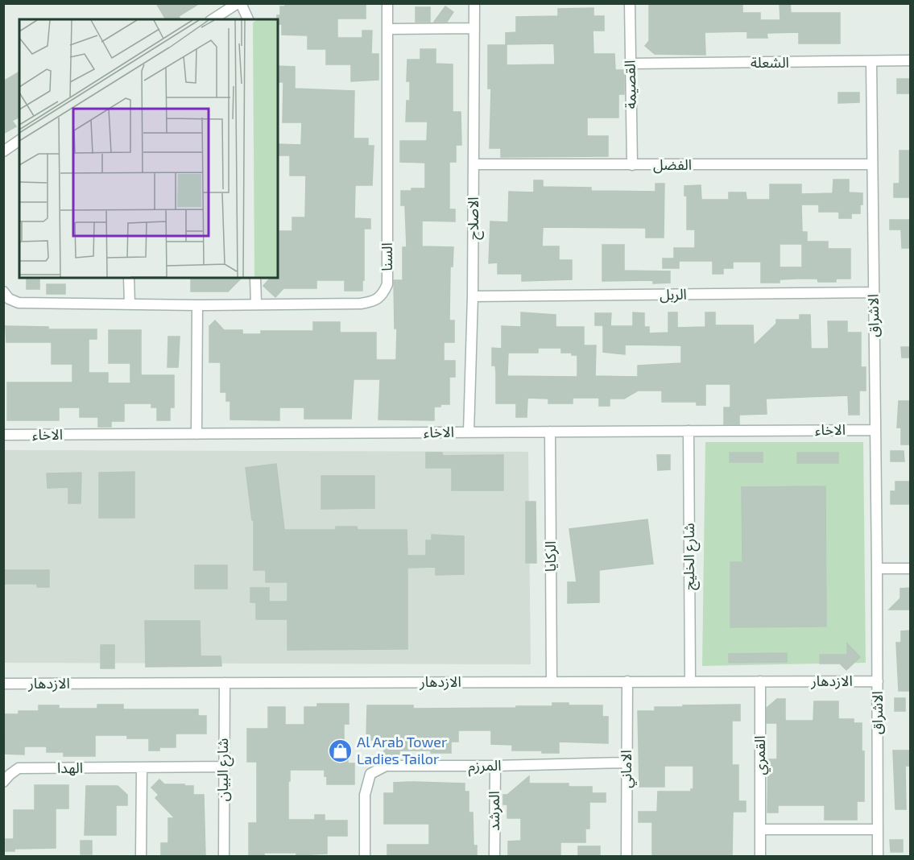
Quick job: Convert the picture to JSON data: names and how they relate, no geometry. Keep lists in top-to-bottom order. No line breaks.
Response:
{"streets":{"street":["الشعلة","القصيمة","الفضل","الاصلاح","السنا","الربل","الاشراق","الاخاء","الركايا","شارع الخليج","الازدهار","القمري","المرزم","الهدا","الاماني","شارع البيان","المرشد"]},"crossings":[["الشعلة","القصيمة"],["الشعلة","الاشراق"],["القصيمة","الفضل"],["الفضل","الاصلاح"],["الفضل","الاشراق"],["الاصلاح","الربل"],["الاصلاح","الاخاء"],["الربل","الاشراق"],["الاشراق","الاخاء"],["الاشراق","الازدهار"],["الاخاء","الركايا"],["الاخاء","شارع الخليج"],["الركايا","الازدهار"],["شارع الخليج","الازدهار"],["الازدهار","القمري"],["الازدهار","الاماني"],["الازدهار","شارع البيان"],["المرزم","الاماني"],["المرزم","المرشد"],["الهدا","شارع البيان"]],"places":{"shop":["Al Arab Tower Ladies Tailor"]}}
